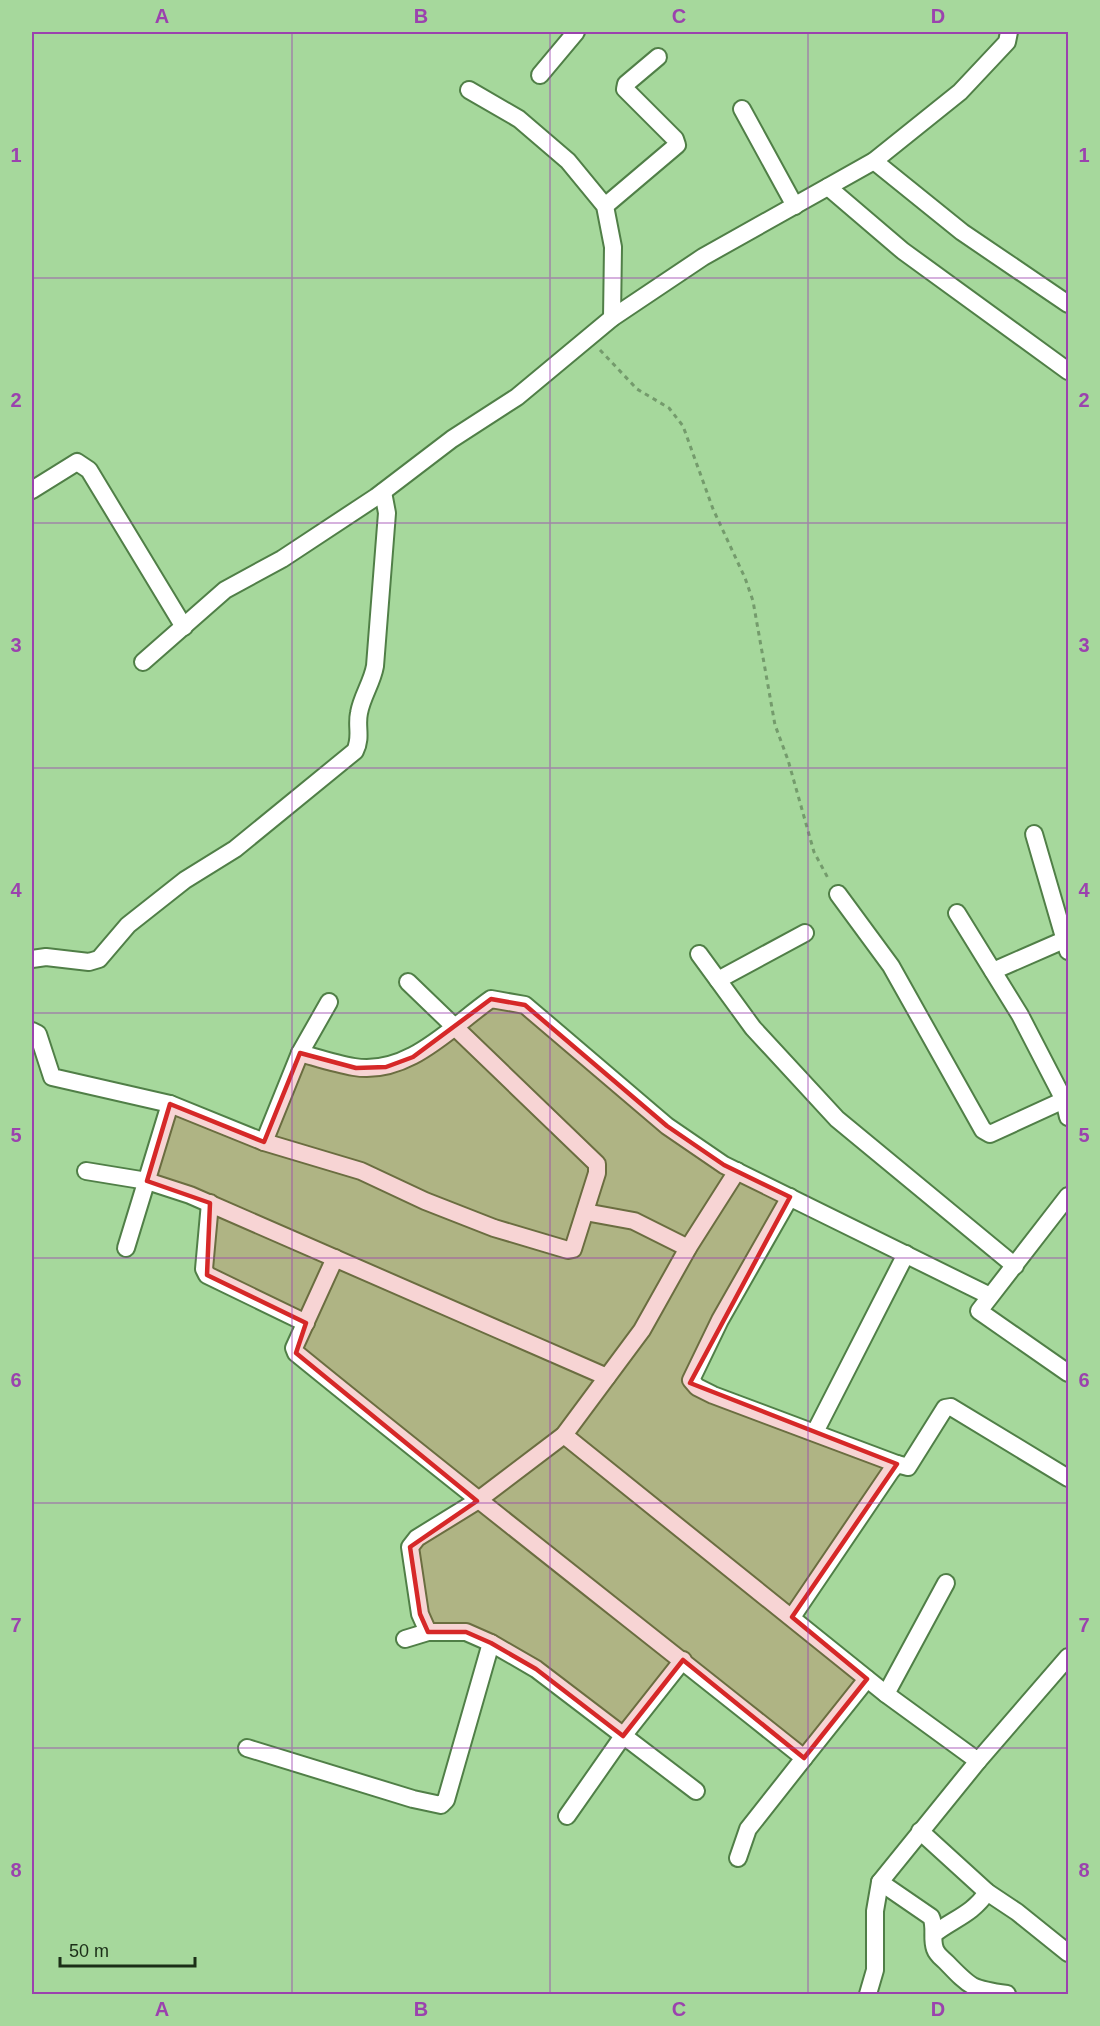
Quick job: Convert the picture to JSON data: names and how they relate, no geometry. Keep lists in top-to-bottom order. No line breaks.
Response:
{"scale_bar":"50 m","grid":{"columns":["A","B","C","D"],"rows":["1","2","3","4","5","6","7","8"]}}
